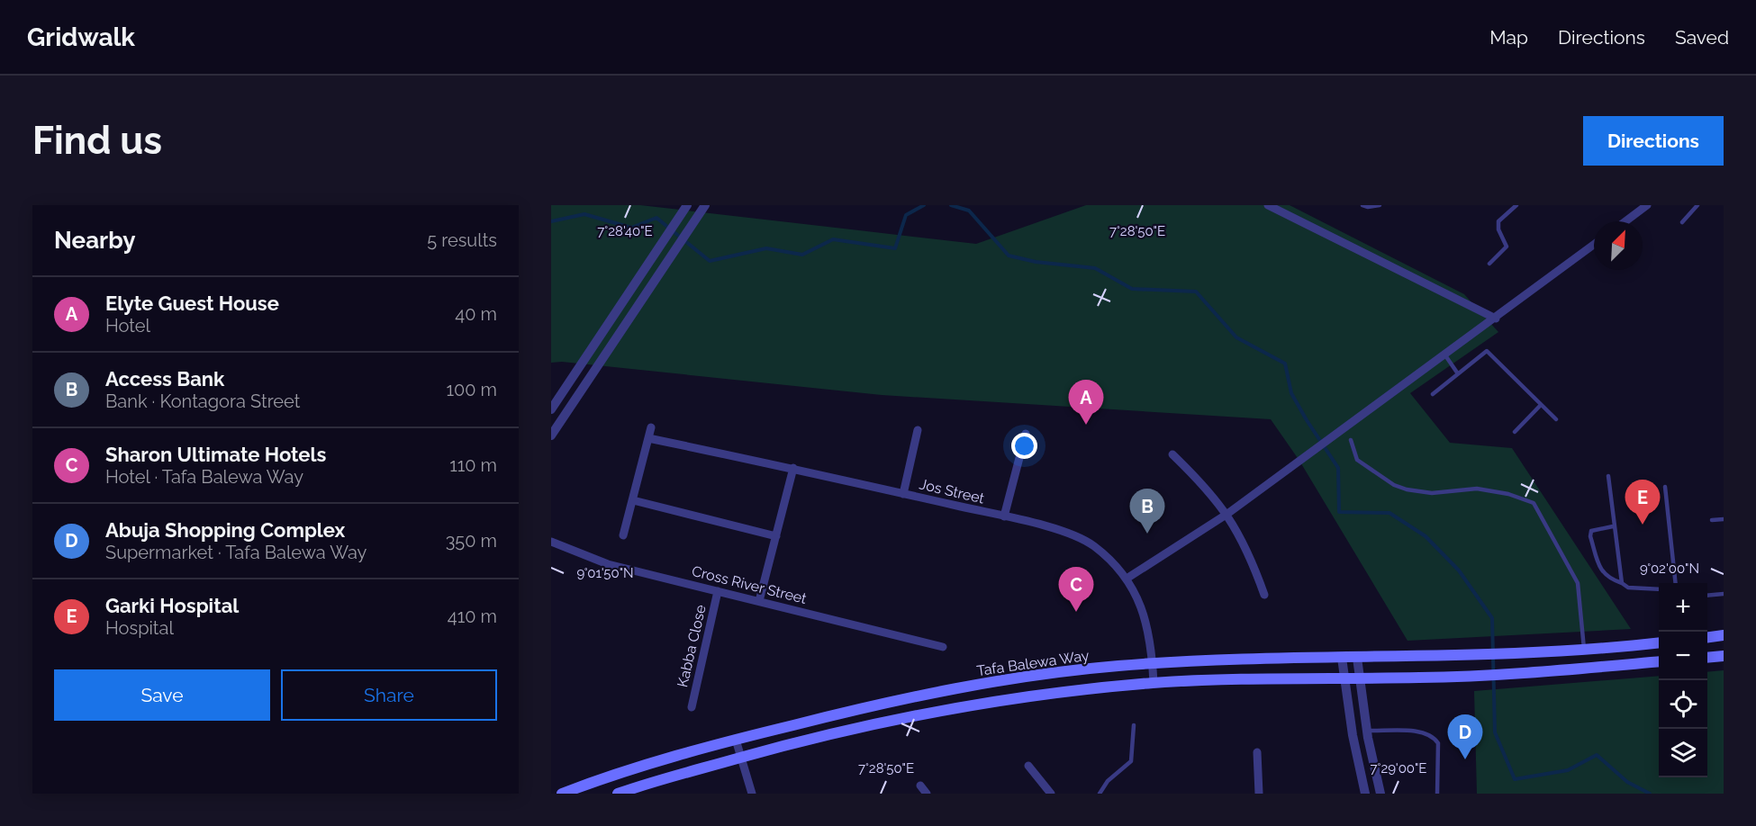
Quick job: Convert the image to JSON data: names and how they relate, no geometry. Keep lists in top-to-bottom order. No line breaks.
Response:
{"streets":{"main road":["Tafa Balewa Way"],"street":["Jos Street","Cross River Street","Kabba Close"]},"crossings":[["Jos Street","Tafa Balewa Way"],["Cross River Street","Kabba Close"]],"north":"top right","page":{"header":"Gridwalk","nav":["Map","Directions","Saved"],"buttons":["Directions",["Save","Share"]],"title":"Find us","heading":["Nearby","5 results"],"list":[{"mark":"A","name":"Elyte Guest House","note":"Hotel","value":"40 m"},{"mark":"B","name":"Access Bank","note":"Bank · Kontagora Street","value":"100 m"},{"mark":"C","name":"Sharon Ultimate Hotels","note":"Hotel · Tafa Balewa Way","value":"110 m"},{"mark":"D","name":"Abuja Shopping Complex","note":"Supermarket · Tafa Balewa Way","value":"350 m"},{"mark":"E","name":"Garki Hospital","note":"Hospital","value":"410 m"}],"pins":["A","E","B","C","D"],"map_buttons":["+","−"]},"coordinates":["7°28'40\"E","7°28'50\"E","9°02'00\"N","9°01'50\"N","7°29'00\"E"]}
